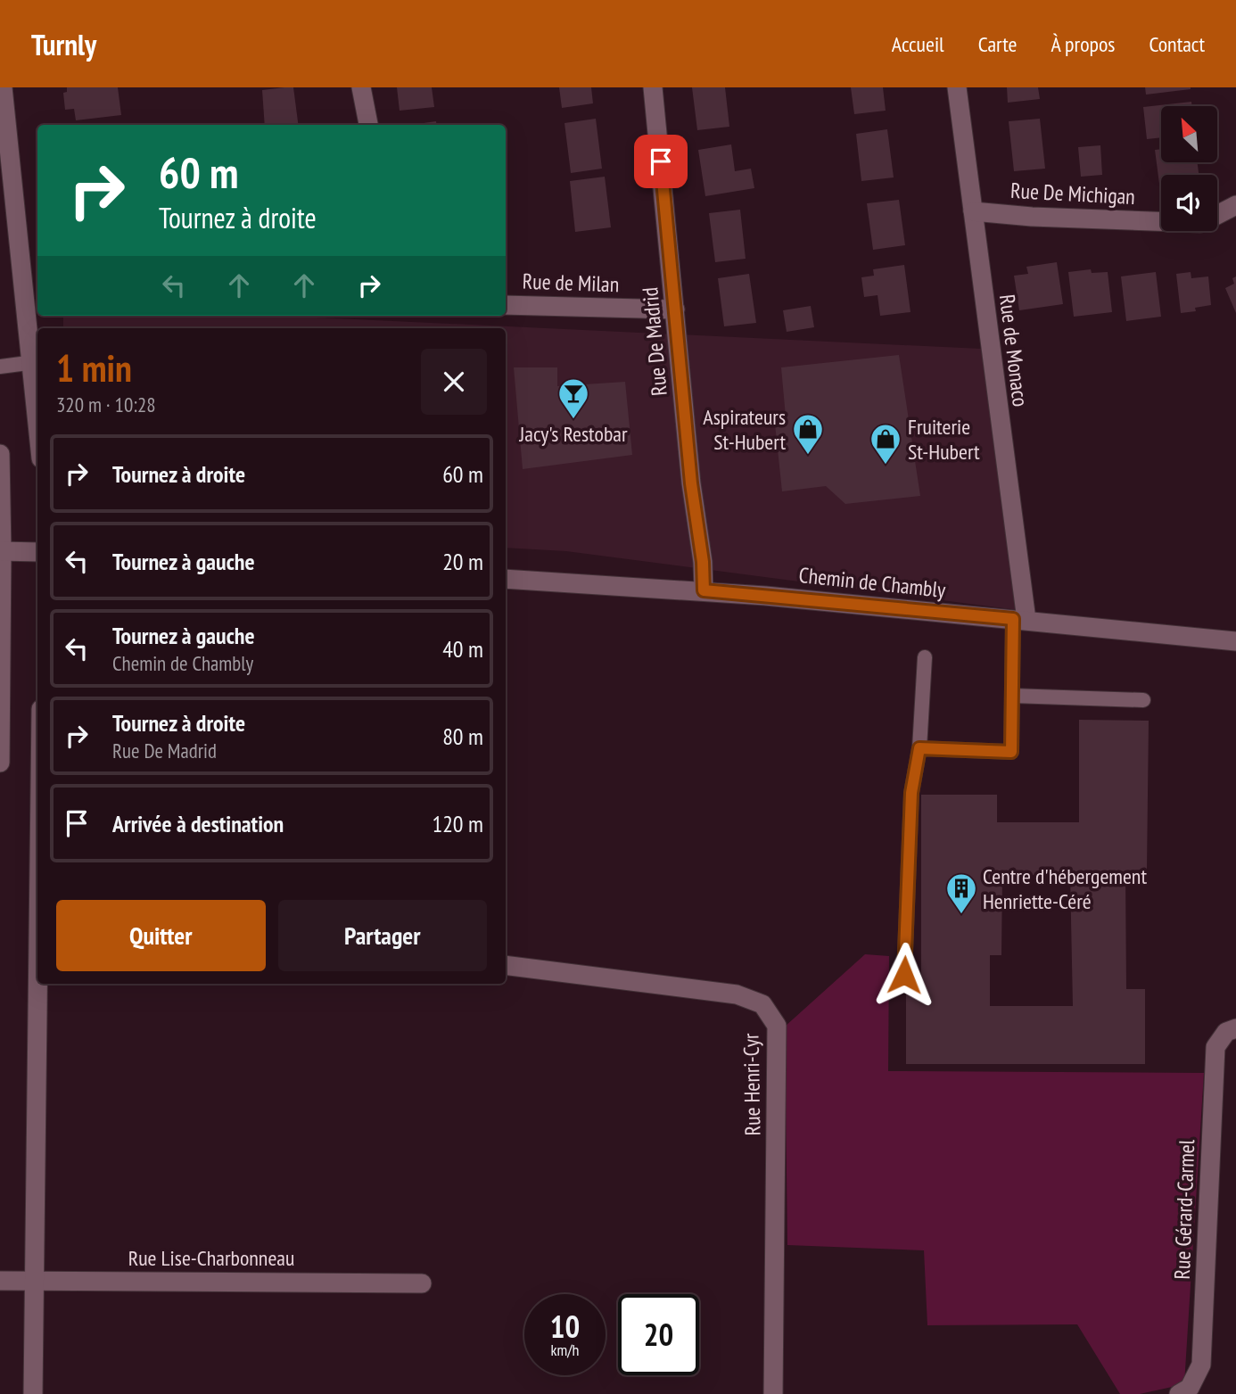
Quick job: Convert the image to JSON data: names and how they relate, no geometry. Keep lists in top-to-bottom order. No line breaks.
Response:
{"streets":{"street":["Rue De Michigan","Rue de Milan","Rue De Madrid","Rue de Monaco","Chemin de Chambly","Rue Henri-Cyr","Rue Gérard-Carmel","Rue Lise-Charbonneau"]},"crossings":[["Rue De Michigan","Rue de Monaco"],["Rue de Milan","Rue De Madrid"],["Rue De Madrid","Chemin de Chambly"],["Rue de Monaco","Chemin de Chambly"]],"places":{"bar":["Jacy's Restobar"],"shop":["Aspirateurs St-Hubert","Fruiterie St-Hubert"],"building":["Centre d'hébergement Henriette-Céré"]},"north":"top left","page":{"header":"Turnly","nav":["Accueil","Carte","À propos","Contact"],"turn":["60 m","Tournez à droite"],"heading":["1 min","320 m · 10:28"],"list":[{"name":"Tournez à droite","value":"60 m"},{"name":"Tournez à gauche","value":"20 m"},{"name":"Tournez à gauche","note":"Chemin de Chambly","value":"40 m"},{"name":"Tournez à droite","note":"Rue De Madrid","value":"80 m"},{"name":"Arrivée à destination","value":"120 m"}],"buttons":["Quitter","Partager"],"speed":"10 km/h","limit":"20"}}
